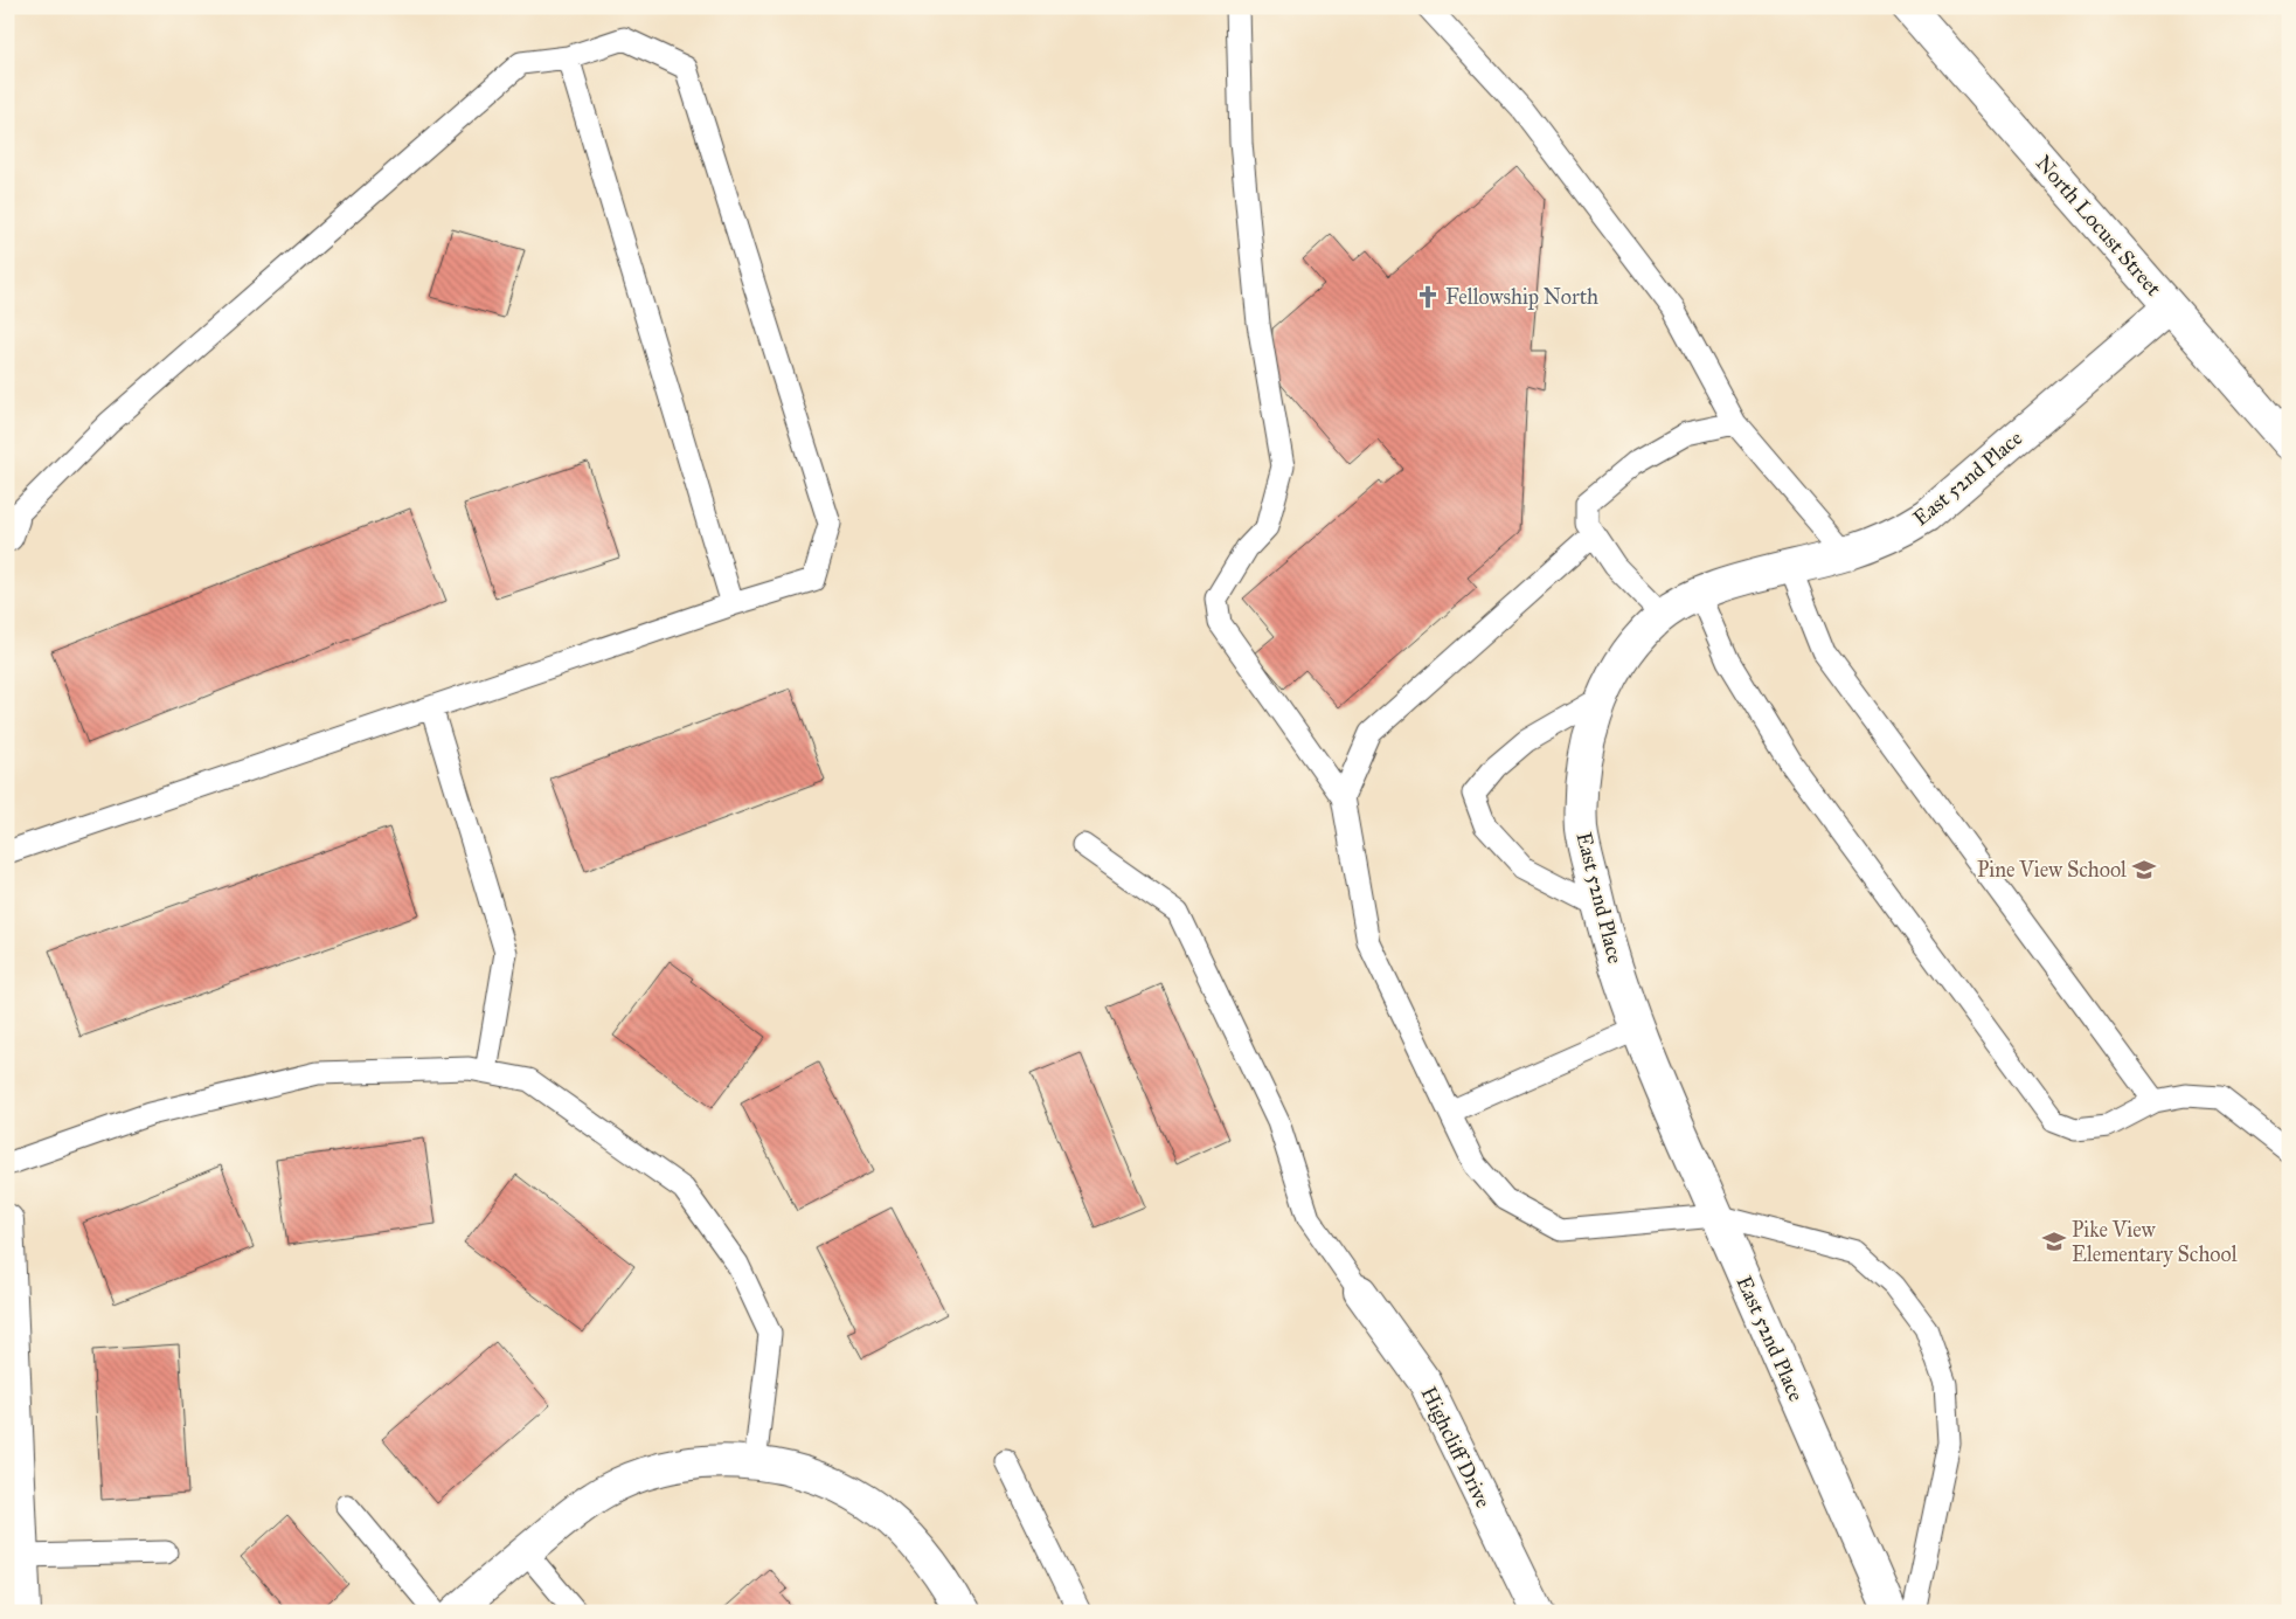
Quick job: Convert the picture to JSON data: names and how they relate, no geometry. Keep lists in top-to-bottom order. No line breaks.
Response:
{"streets":{"street":["North Locust Street","East 52nd Place","Highcliff Drive"]},"crossings":[["North Locust Street","East 52nd Place"]],"places":{"church":["Fellowship North"],"school or university":["Pine View School","Pike View Elementary School"]}}
